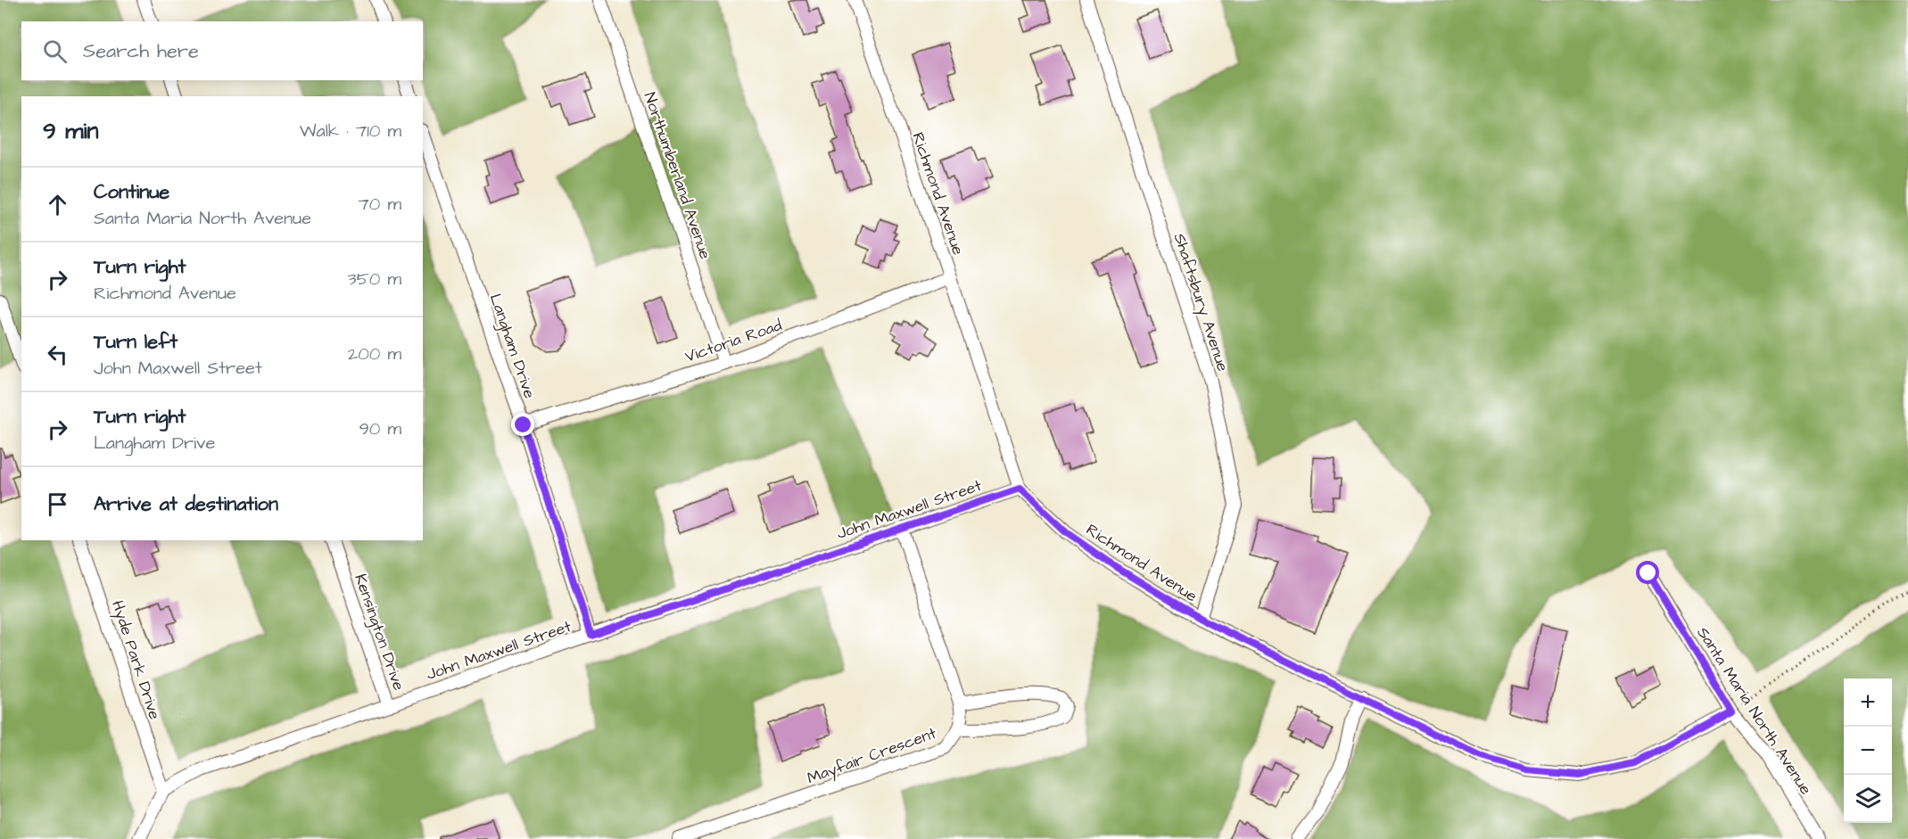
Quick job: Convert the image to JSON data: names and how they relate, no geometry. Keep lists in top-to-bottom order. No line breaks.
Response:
{"streets":{"street":["Northumberland Avenue","Richmond Avenue","Shaftsbury Avenue","Victoria Road","Langham Drive","John Maxwell Street","Kensington Drive","Hyde Park Drive","Santa Maria North Avenue","Mayfair Crescent"]},"crossings":[["Northumberland Avenue","Victoria Road"],["Richmond Avenue","Shaftsbury Avenue"],["Richmond Avenue","Victoria Road"],["Richmond Avenue","John Maxwell Street"],["Richmond Avenue","Santa Maria North Avenue"],["Victoria Road","Langham Drive"],["Langham Drive","John Maxwell Street"],["John Maxwell Street","Kensington Drive"],["John Maxwell Street","Hyde Park Drive"],["John Maxwell Street","Mayfair Crescent"]],"page":{"search":"Search here","heading":["9 min","Walk · 710 m"],"list":[["Continue","Santa Maria North Avenue","70 m"],["Turn right","Richmond Avenue","350 m"],["Turn left","John Maxwell Street","200 m"],["Turn right","Langham Drive","90 m"],"Arrive at destination"],"map_buttons":["+","−"]}}
